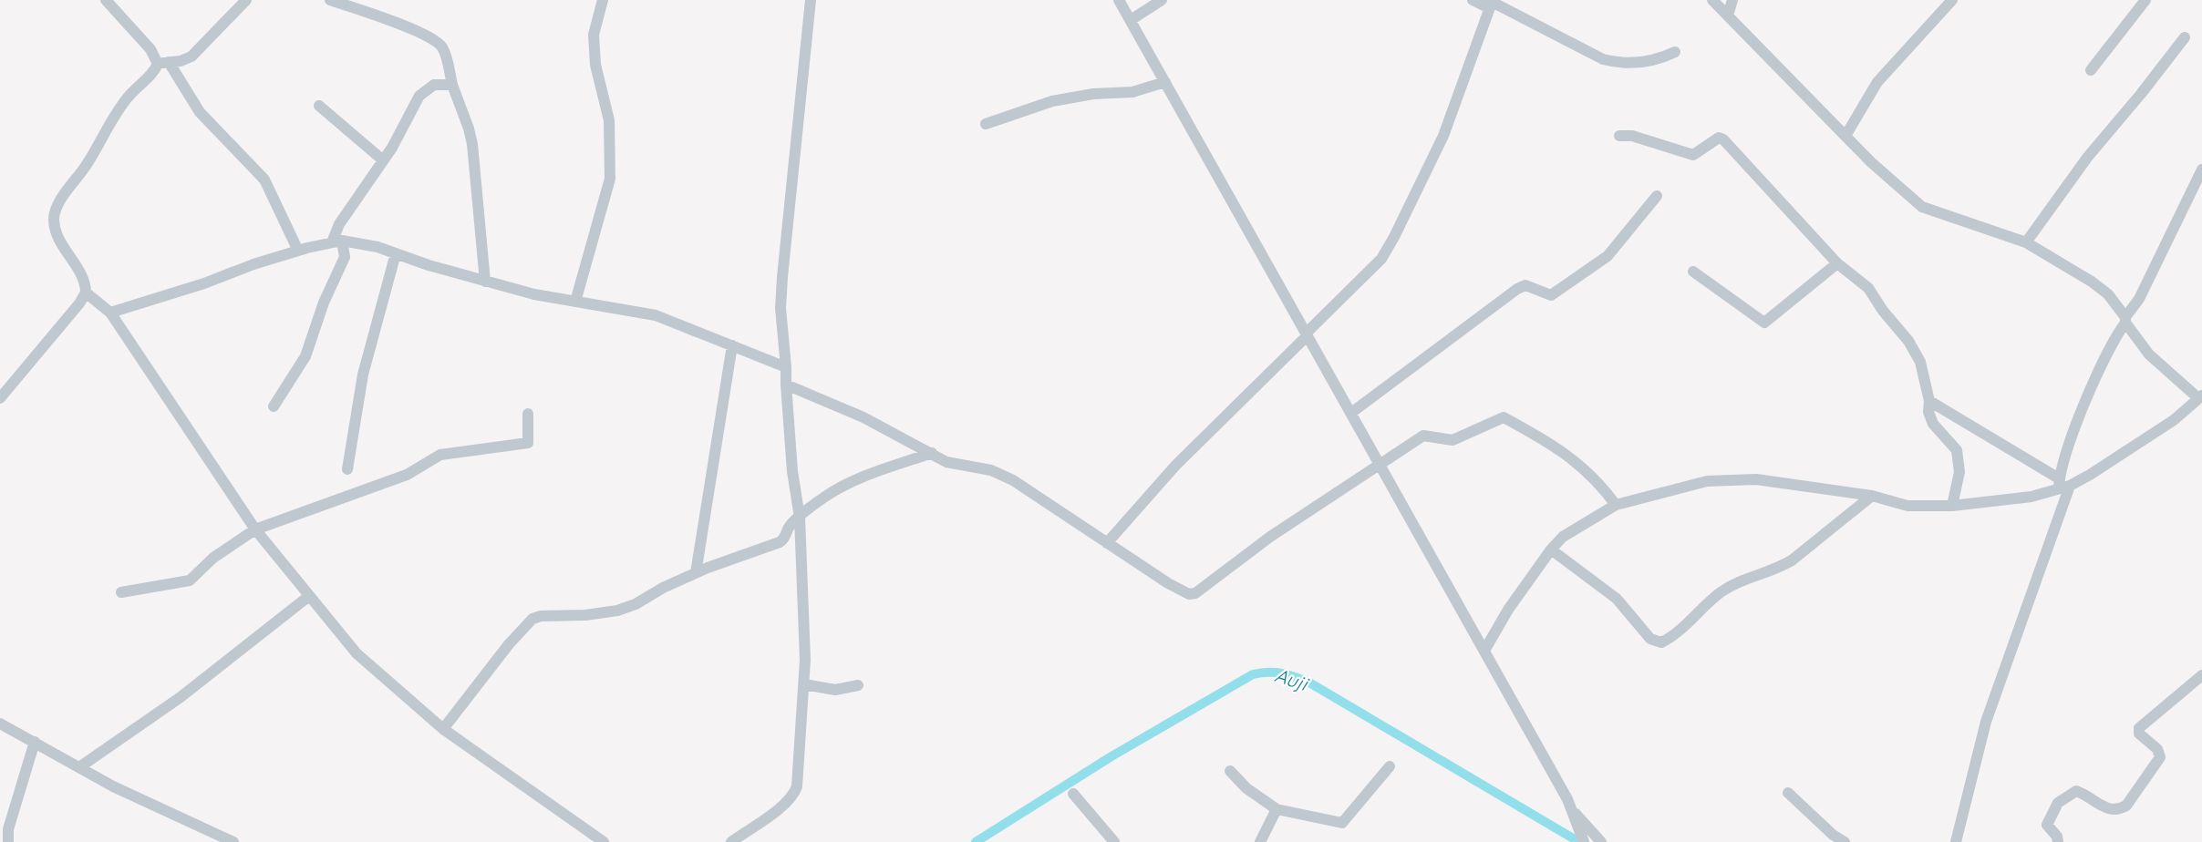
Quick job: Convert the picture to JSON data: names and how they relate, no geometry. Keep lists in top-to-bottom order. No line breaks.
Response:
{"water":["Auji"]}
